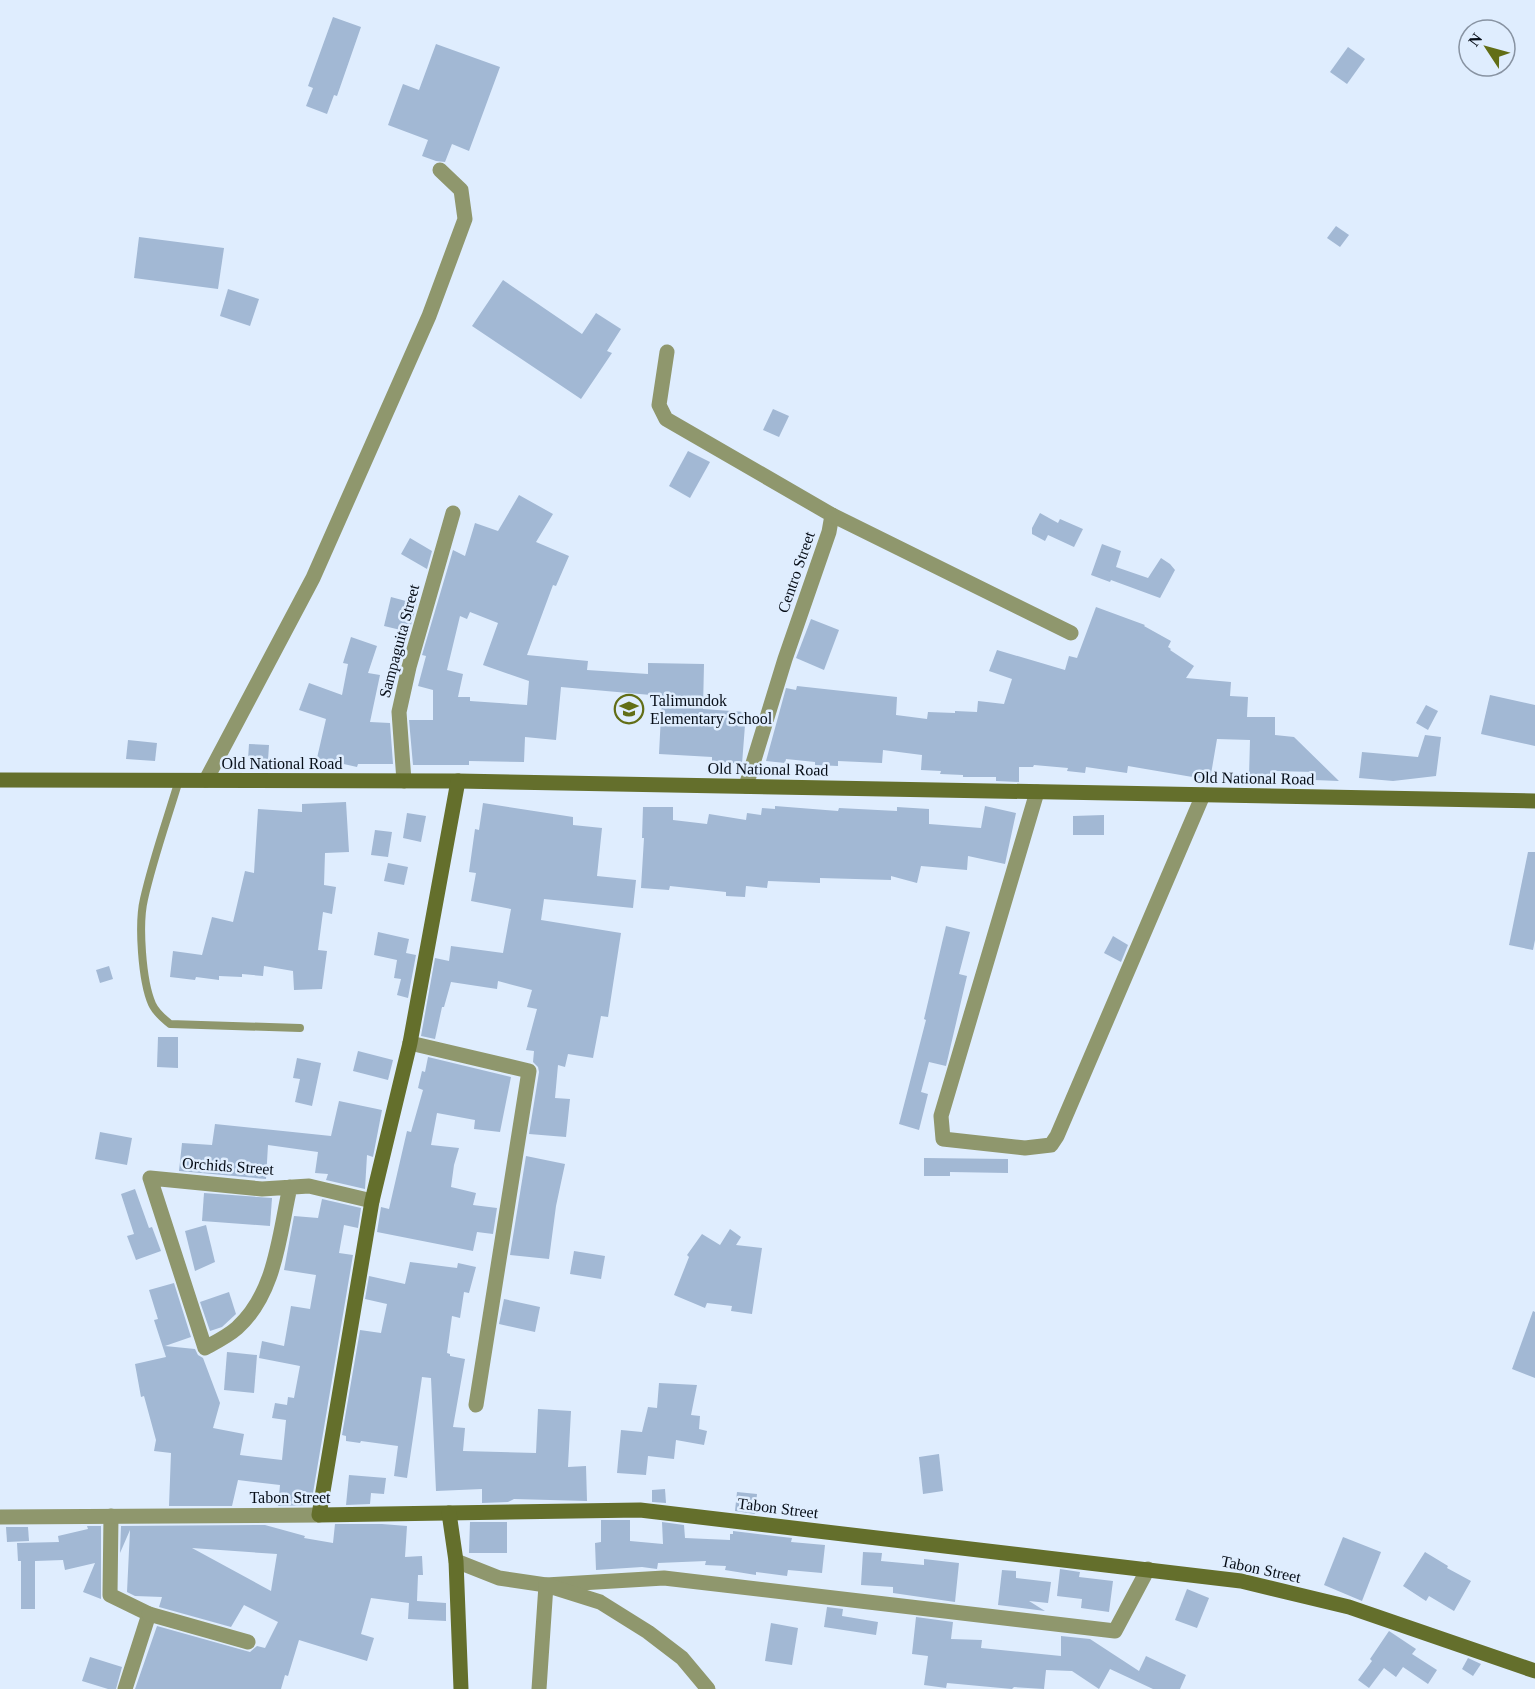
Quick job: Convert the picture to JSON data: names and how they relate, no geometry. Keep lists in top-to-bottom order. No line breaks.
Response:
{"streets":{"street":["Centro Street","Sampaguita Street","Old National Road","Orchids Street","Tabon Street"]},"crossings":[["Centro Street","Old National Road"],["Sampaguita Street","Old National Road"]],"places":{"school or university":["Talimundok Elementary School"]},"north":"top left"}
